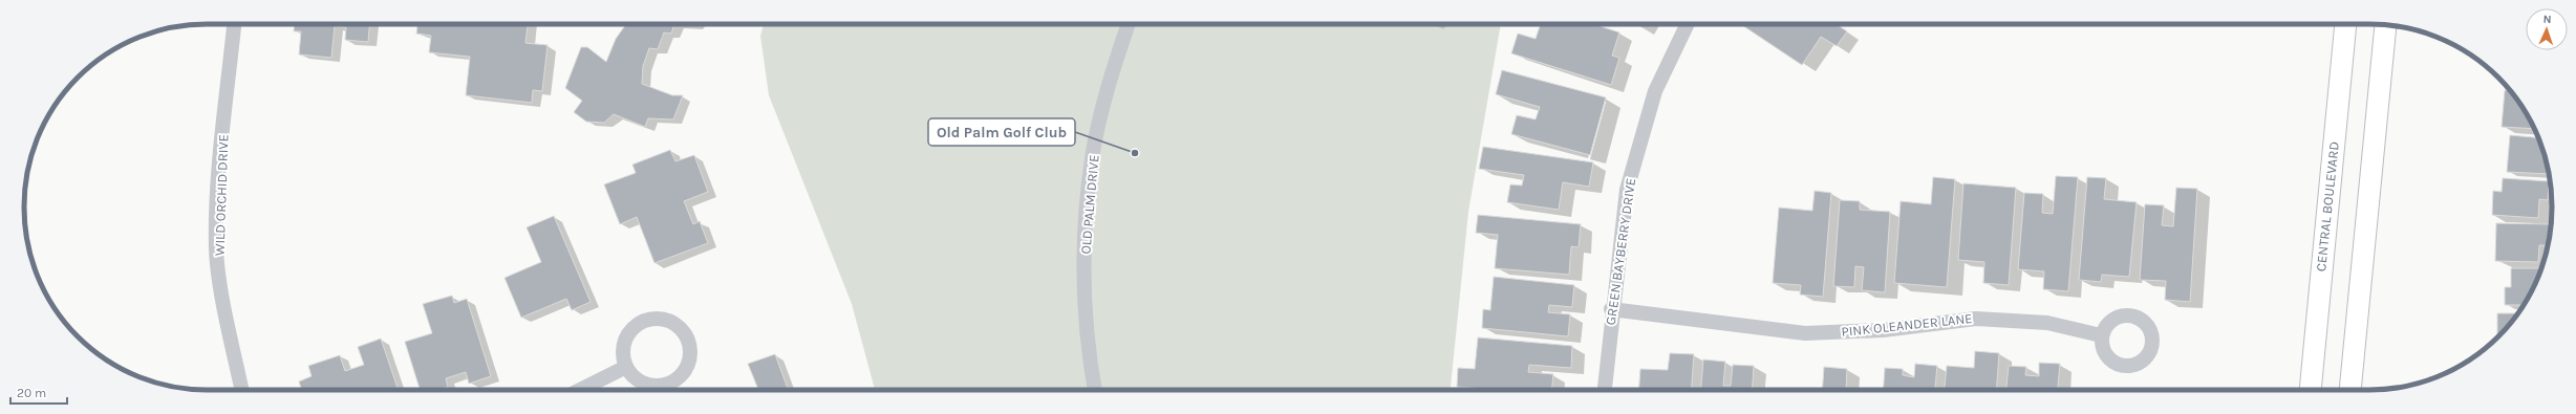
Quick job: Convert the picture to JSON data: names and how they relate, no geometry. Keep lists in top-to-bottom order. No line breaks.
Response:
{"streets":{"street":["WILD ORCHID DRIVE","OLD PALM DRIVE","CENTRAL BOULEVARD","GREEN BAYBERRY DRIVE","PINK OLEANDER LANE"]},"crossings":[["GREEN BAYBERRY DRIVE","PINK OLEANDER LANE"]],"places":["Old Palm Golf Club"],"scale_bar":"20 m","north":"top"}
